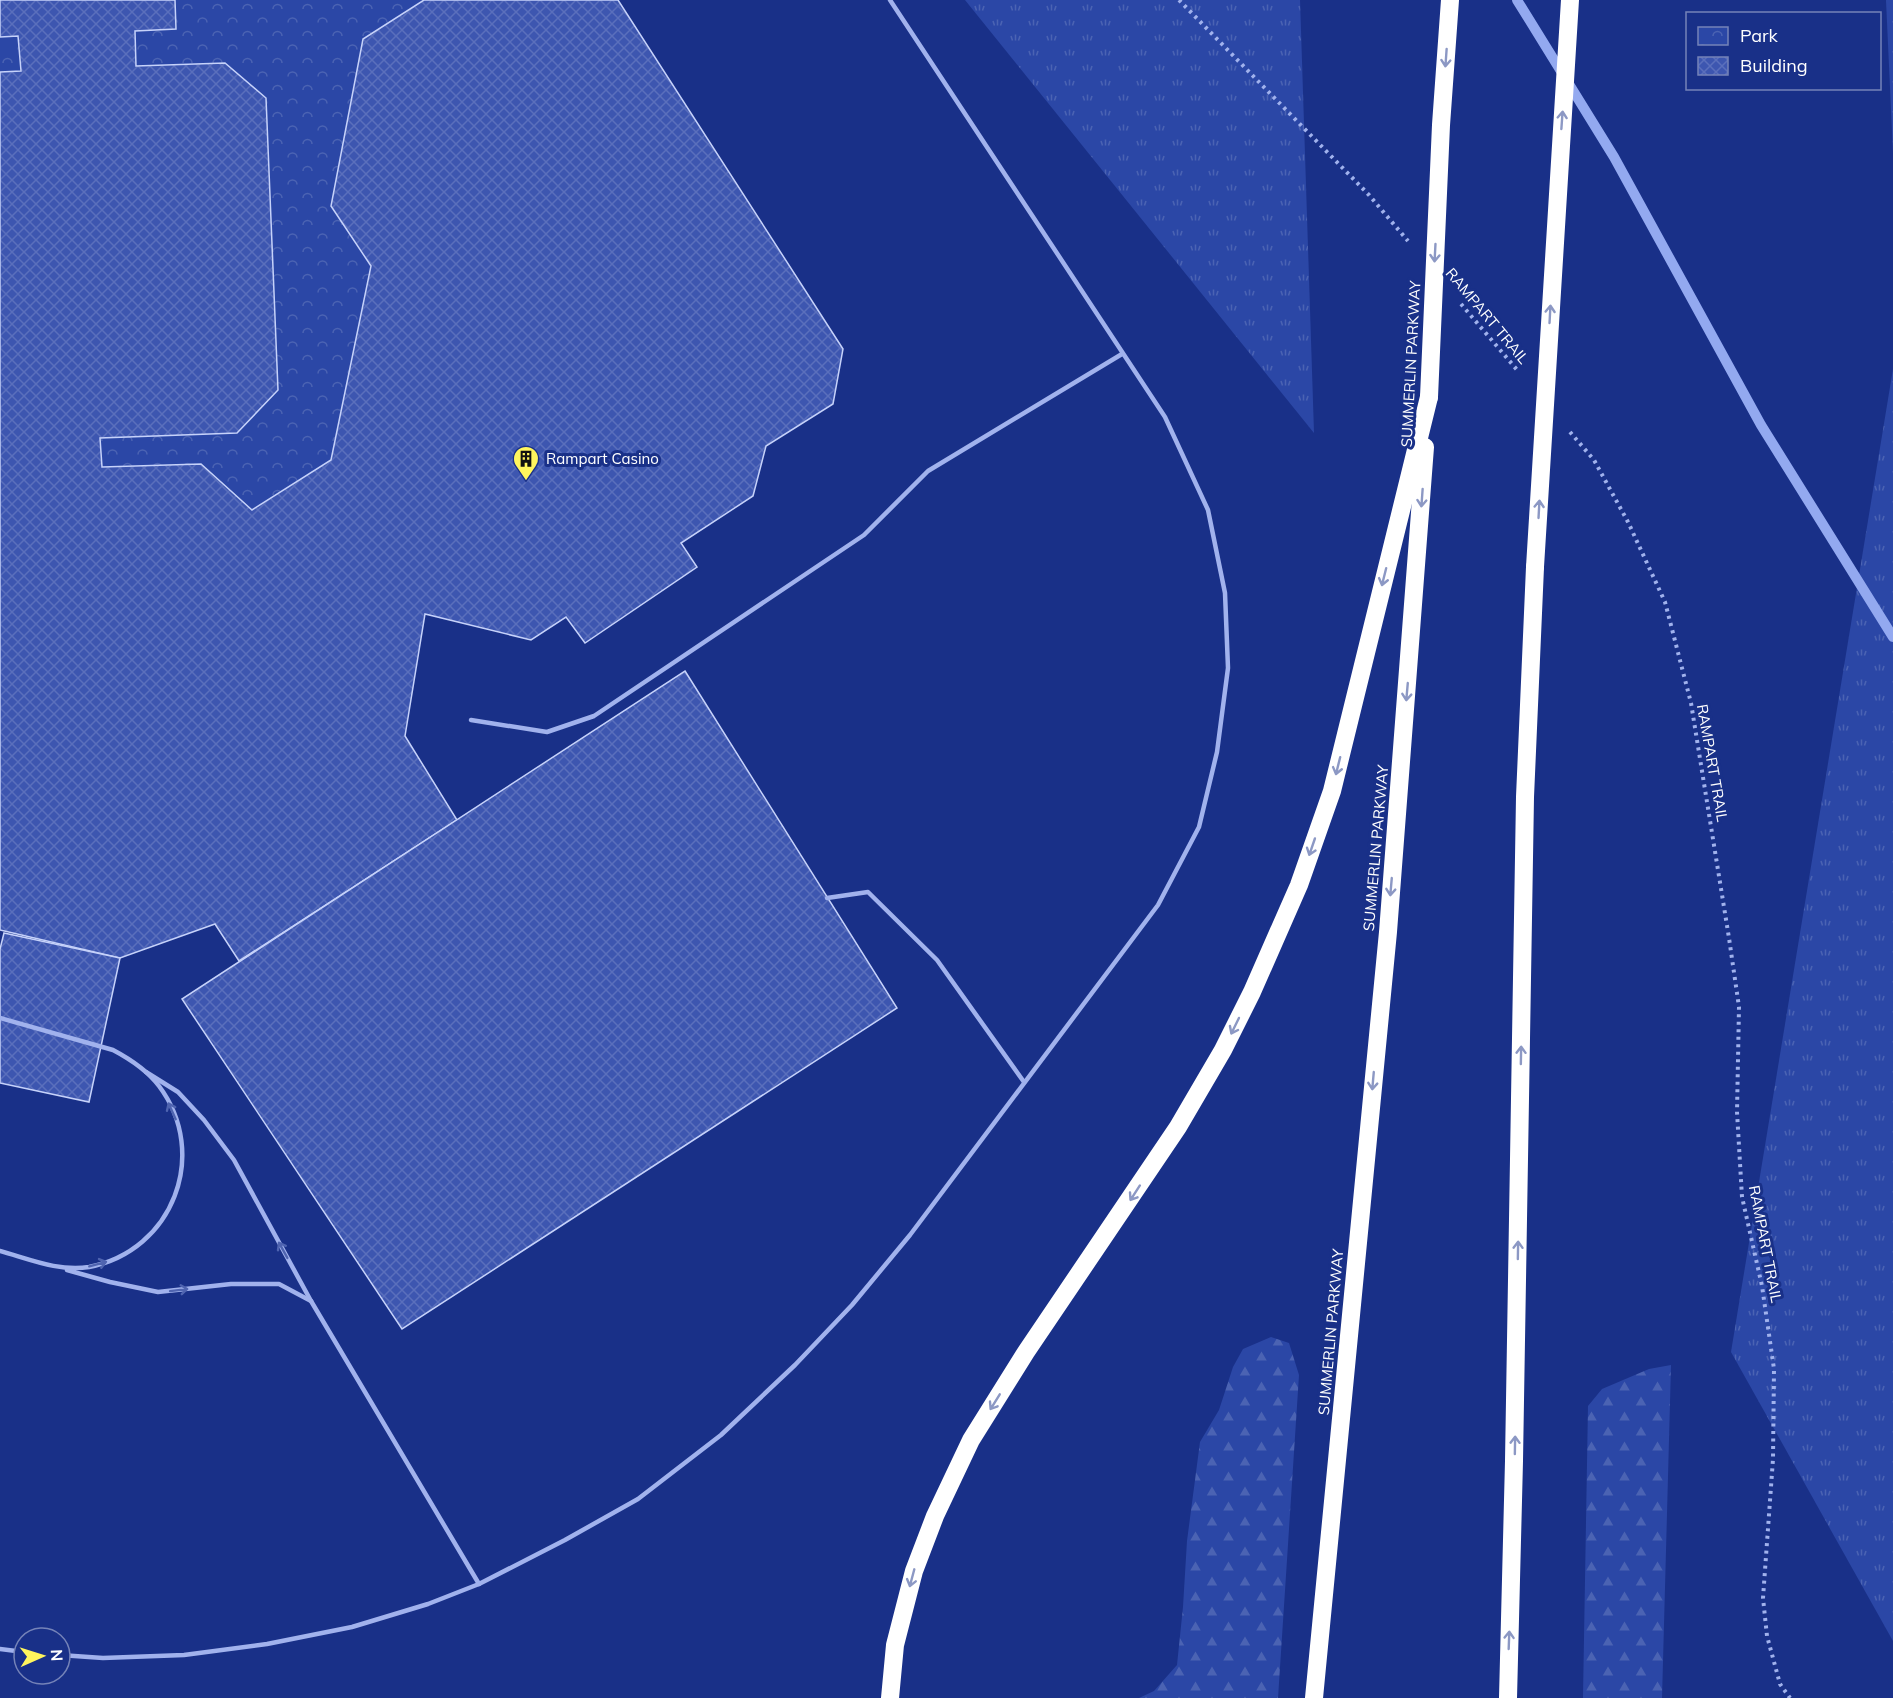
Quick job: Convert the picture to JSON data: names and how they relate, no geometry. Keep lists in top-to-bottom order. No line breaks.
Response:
{"streets":{"highway":["SUMMERLIN PARKWAY"],"path":["RAMPART TRAIL"]},"places":{"building":["Rampart Casino"]},"legend":["Park","Building"],"north":"right"}
